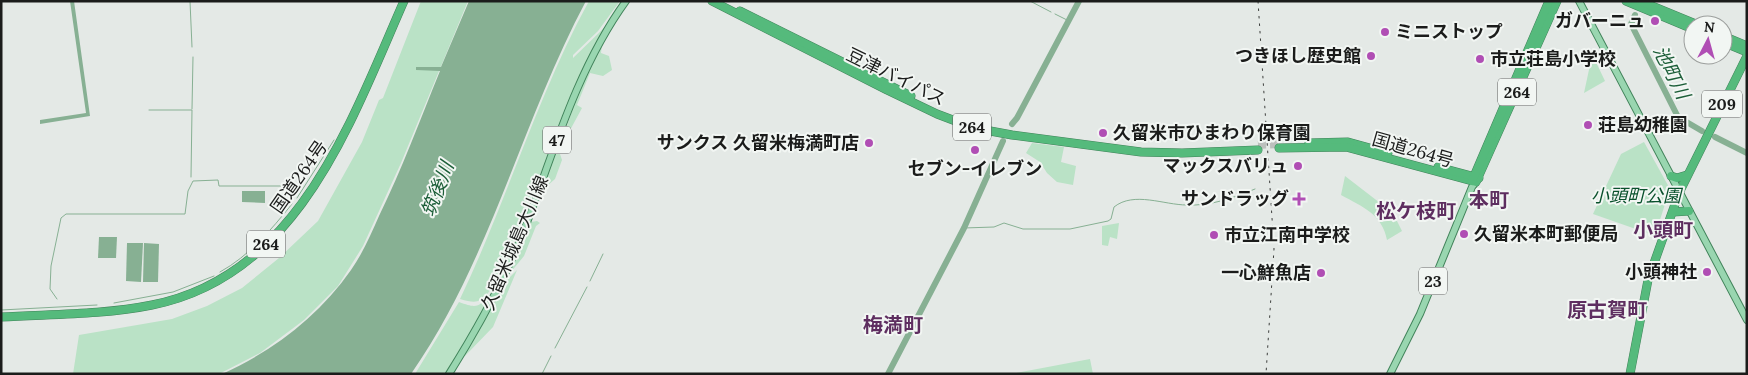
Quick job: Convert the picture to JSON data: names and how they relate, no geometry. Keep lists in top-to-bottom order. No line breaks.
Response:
{"streets":{"highway":["豆津バイパス","264","209","国道264号"],"main road":["47","久留米城島大川線","23"]},"crossings":[["264","国道264号"],["264","23"],["国道264号","23"]],"districts":["本町","松ケ枝町","小頭町","原古賀町","梅満町"],"water":["池町川","筑後川"],"parks":["小頭町公園"],"places":{"other":["ガバーニュ","ミニストップ","つきほし歴史館","市立荘島小学校","荘島幼稚園","久留米市ひまわり保育園","サンクス 久留米梅満町店","セブン-イレブン","マックスバリュ","久留米本町郵便局","市立江南中学校","小頭神社","一心鮮魚店"],"health":["サンドラッグ"]},"north":"top"}
